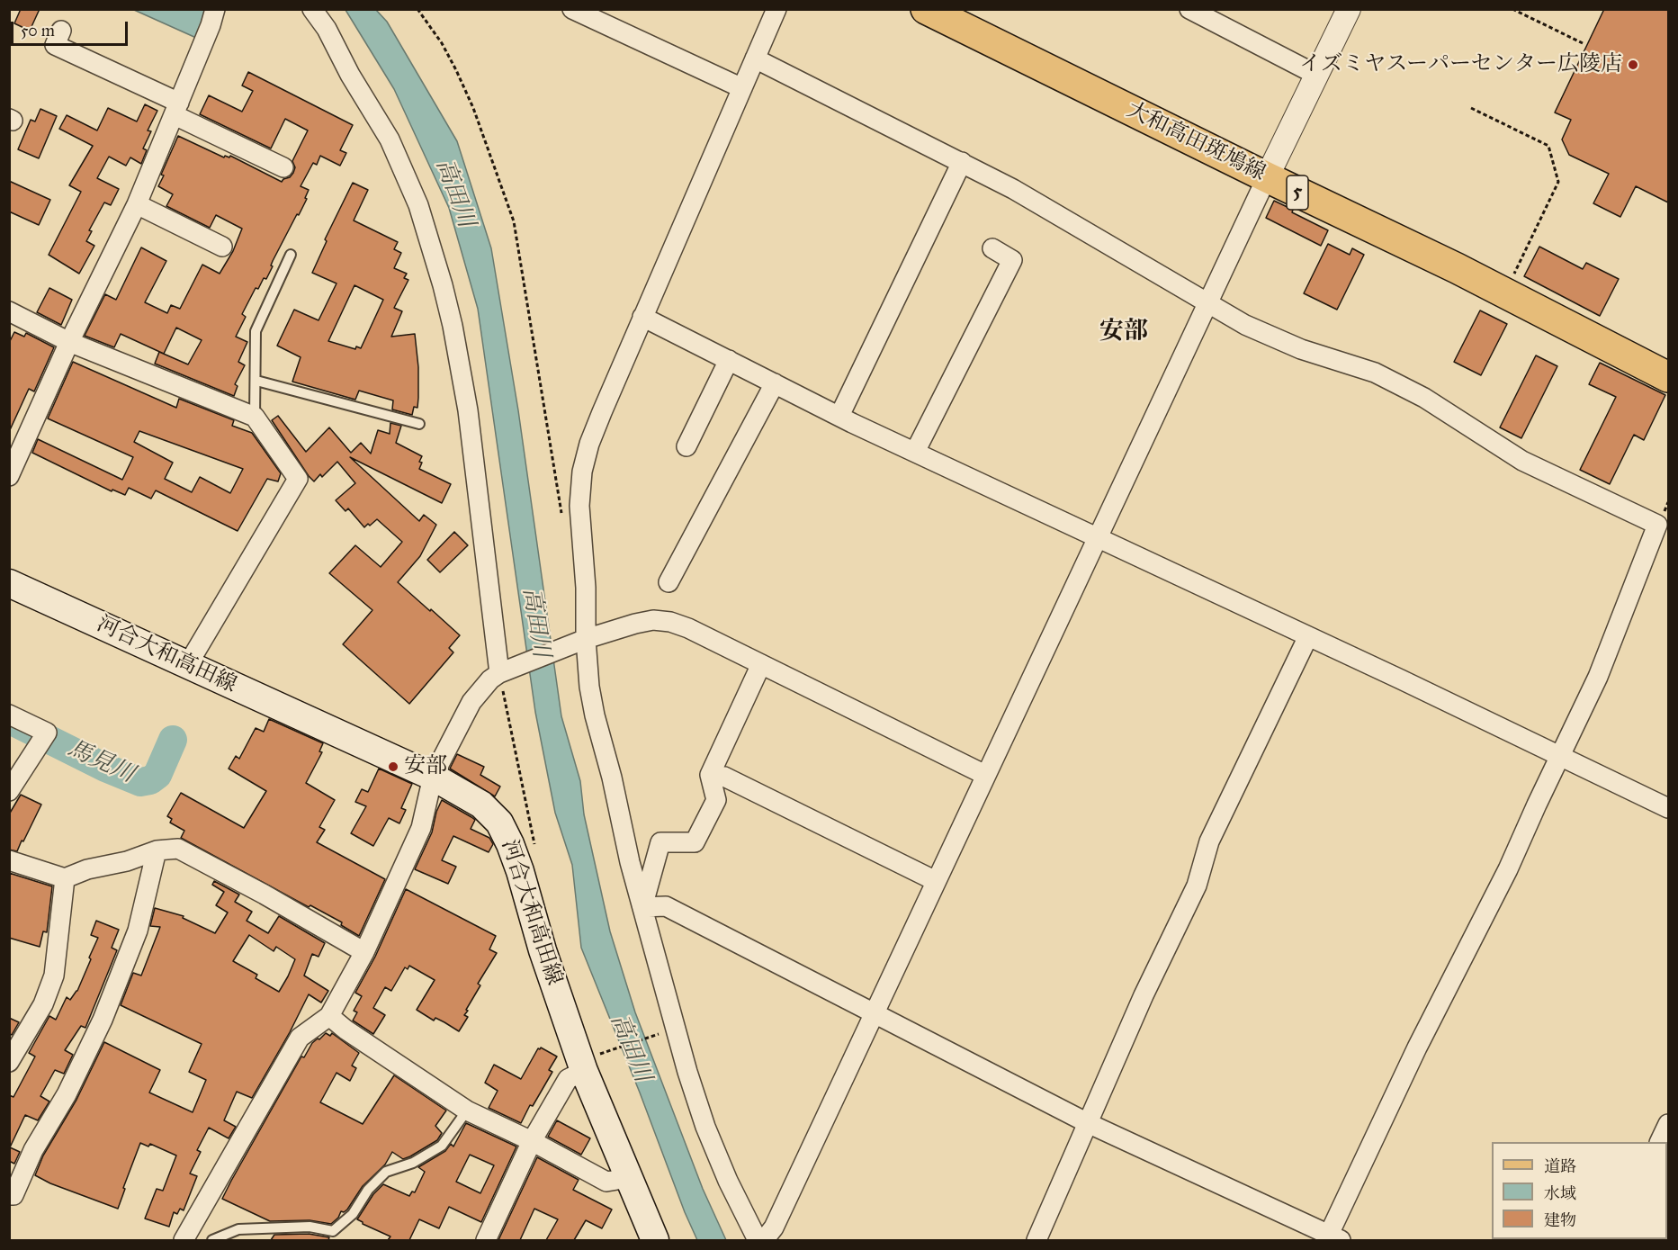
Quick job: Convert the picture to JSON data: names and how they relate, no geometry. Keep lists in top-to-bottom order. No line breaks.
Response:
{"streets":{"main road":["大和高田斑鳩線","5","河合大和高田線"]},"districts":["安部"],"water":["高田川","馬見川"],"places":["イズミヤスーパーセンター広陵店","安部"],"legend":["道路","水域","建物"],"scale_bar":"50 m"}
